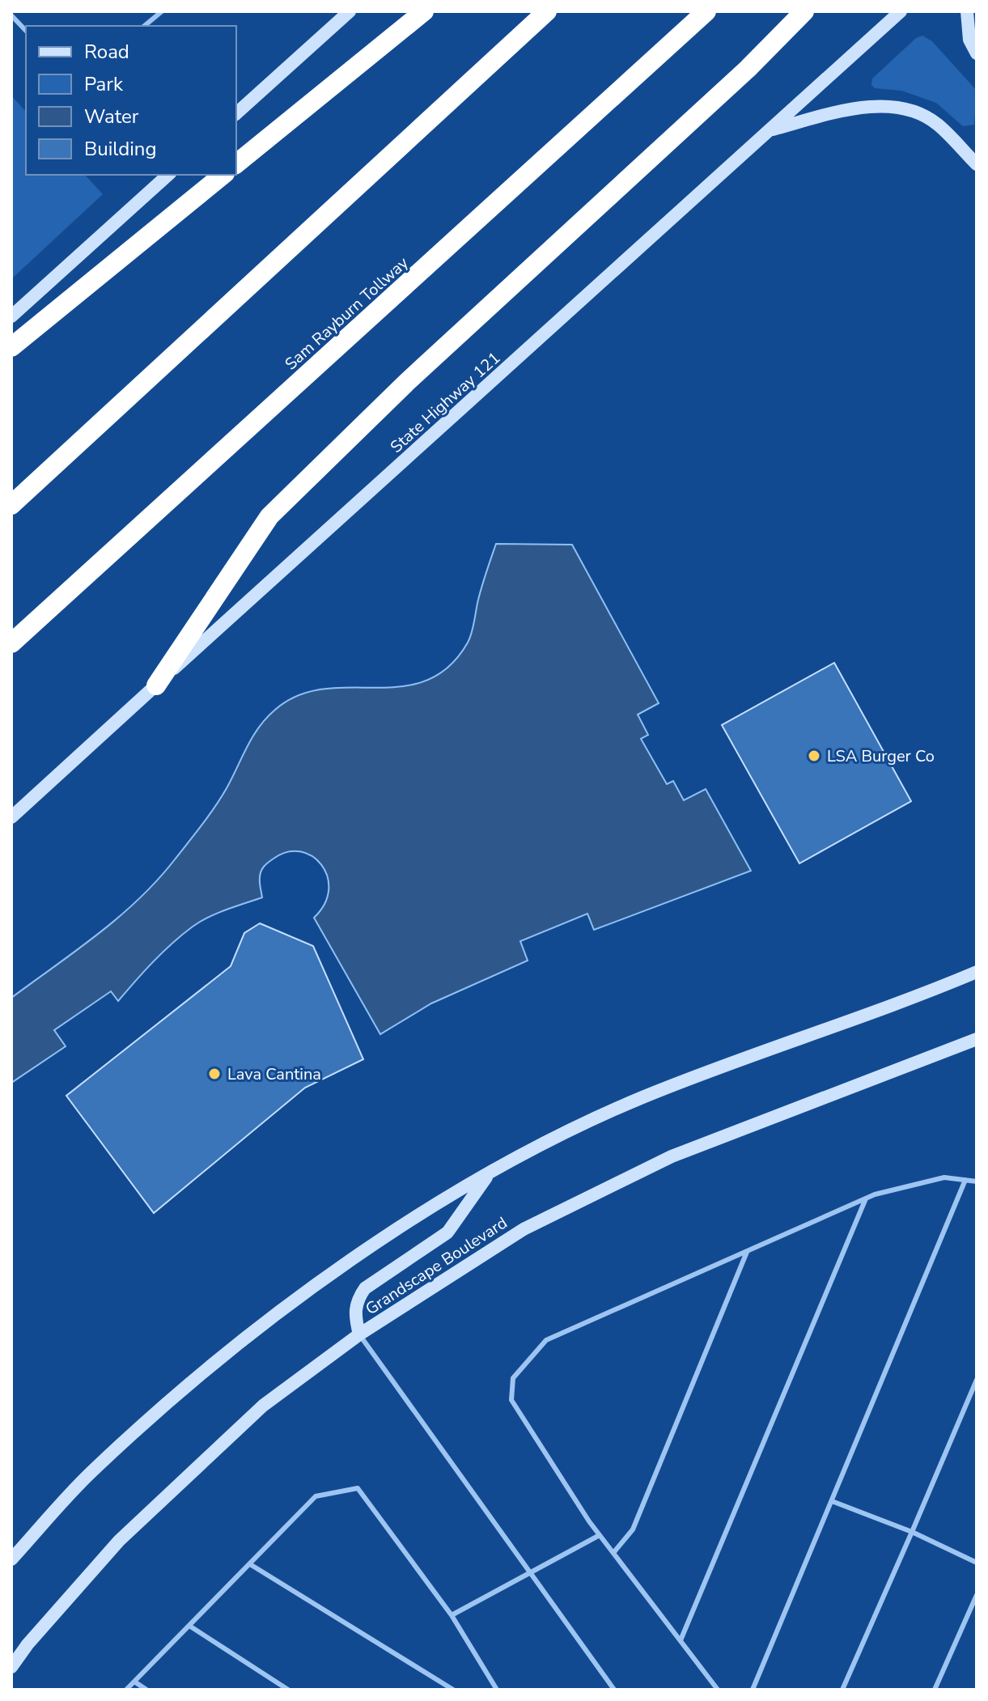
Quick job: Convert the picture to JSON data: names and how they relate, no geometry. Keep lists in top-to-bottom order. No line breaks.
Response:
{"streets":{"highway":["Sam Rayburn Tollway"],"street":["State Highway 121","Grandscape Boulevard"]},"places":["LSA Burger Co","Lava Cantina"],"legend":["Road","Park","Water","Building"]}
